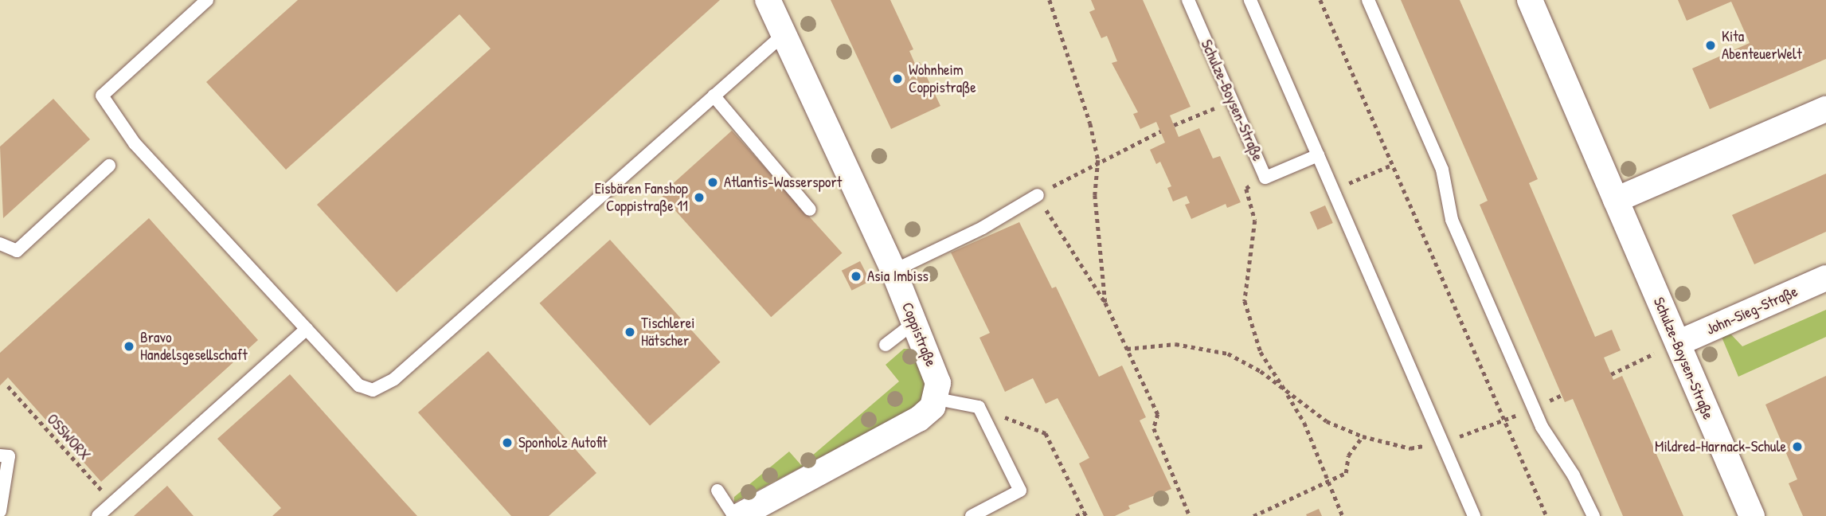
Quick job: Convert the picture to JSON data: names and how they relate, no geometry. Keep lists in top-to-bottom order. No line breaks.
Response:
{"streets":{"street":["Schulze-Boysen-Straße","John-Sieg-Straße","Coppistraße"],"path":["OSSWORX"]},"crossings":[["Schulze-Boysen-Straße","John-Sieg-Straße"]],"places":["Kita AbenteuerWelt","Wohnheim Coppistraße","Atlantis-Wassersport","Eisbären Fanshop Coppistraße 11","Asia Imbiss","Tischlerei Hätscher","Bravo Handelsgesellschaft","Sponholz Autofit","Mildred-Harnack-Schule"]}
